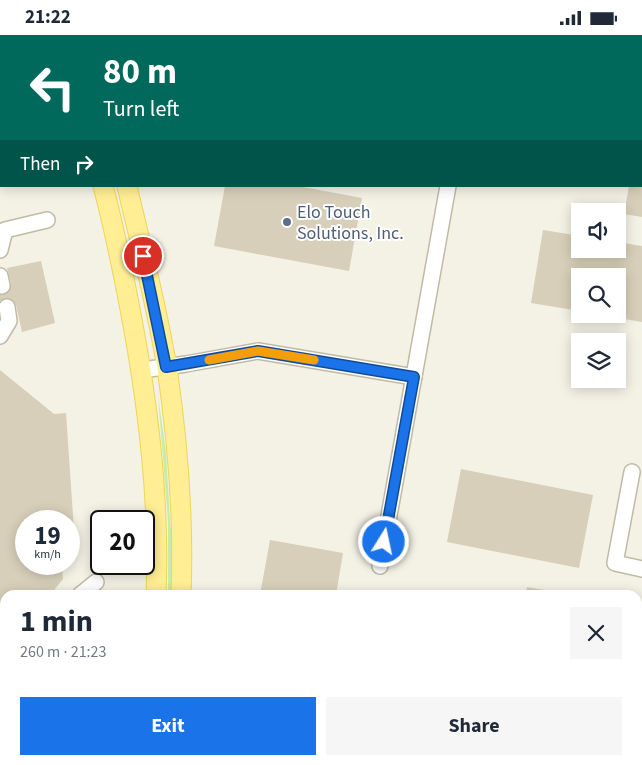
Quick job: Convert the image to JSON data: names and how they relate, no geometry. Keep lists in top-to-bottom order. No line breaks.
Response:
{"places":["Elo Touch Solutions, Inc."],"page":{"status":"21:22","turn":["80 m","Turn left"],"then":"Then","speed":"19 km/h","limit":"20","heading":["1 min","260 m · 21:23"],"buttons":["Exit","Share"]}}
